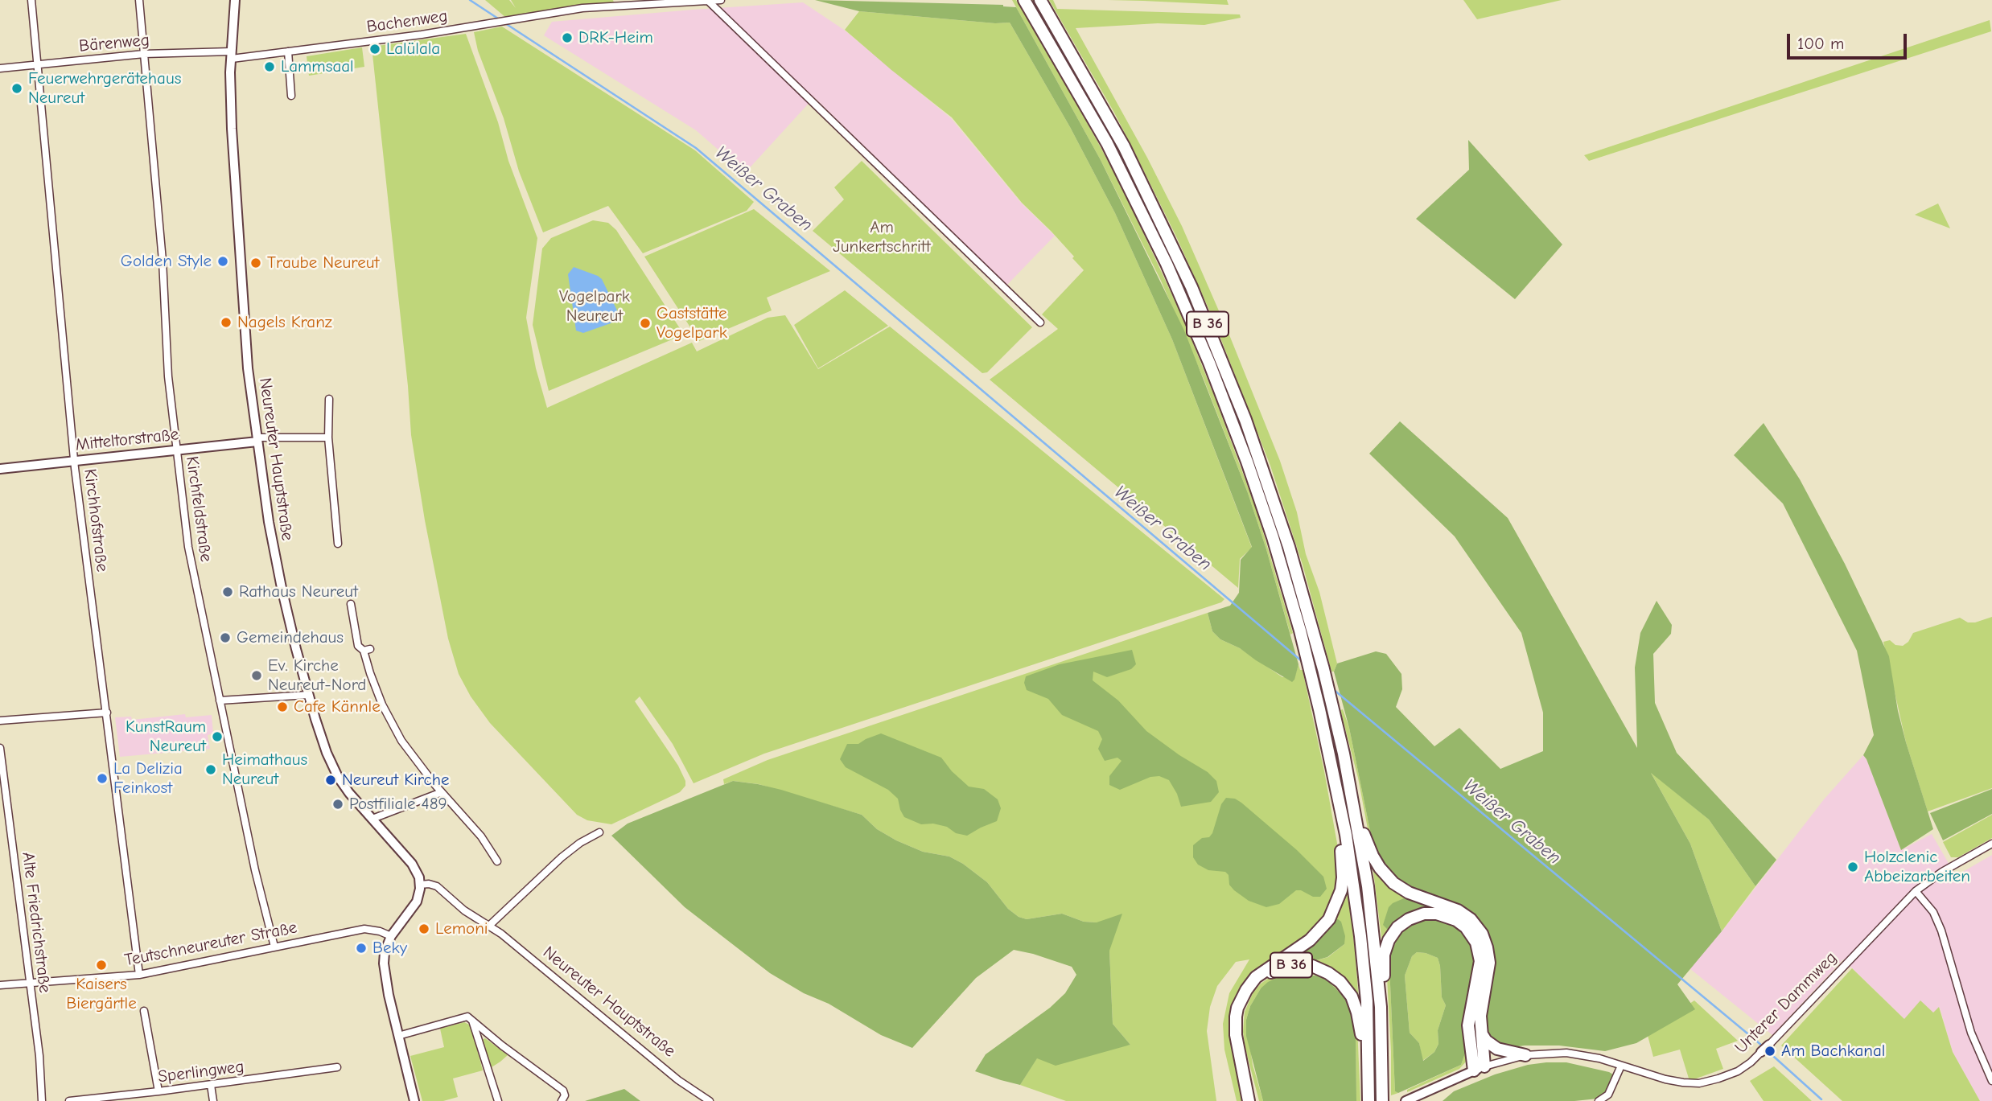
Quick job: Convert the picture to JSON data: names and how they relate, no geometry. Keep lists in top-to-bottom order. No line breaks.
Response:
{"streets":{"highway":["B 36"],"street":["Bachenweg","Bärenweg","Mitteltorstraße","Neureuter Hauptstraße","Kirchfeldstraße","Kirchhofstraße","Alte Friedrichstraße","Teutschneureuter Straße","Unterer Dammweg","Sperlingweg"]},"crossings":[["Bachenweg","Bärenweg"],["Bachenweg","Neureuter Hauptstraße"],["Bärenweg","Neureuter Hauptstraße"],["Bärenweg","Kirchfeldstraße"],["Bärenweg","Kirchhofstraße"],["B 36","Unterer Dammweg"],["Mitteltorstraße","Neureuter Hauptstraße"],["Mitteltorstraße","Kirchfeldstraße"],["Mitteltorstraße","Kirchhofstraße"],["Kirchfeldstraße","Teutschneureuter Straße"],["Kirchhofstraße","Teutschneureuter Straße"],["Alte Friedrichstraße","Teutschneureuter Straße"]],"water":["Weißer Graben"],"parks":["Am Junkertschritt","Vogelpark Neureut"],"places":["DRK-Heim","Lalülala","Lammsaal","Feuerwehrgerätehaus Neureut","Golden Style","Traube Neureut","Nagels Kranz","Gaststätte Vogelpark","Rathaus Neureut","Gemeindehaus","Ev. Kirche Neureut-Nord","Cafe Kännle","KunstRaum Neureut","Heimathaus Neureut","La Delizia Feinkost","Neureut Kirche","Postfiliale 489","Holzclenic Abbeizarbeiten","Lemoni","Beky","Kaisers Biergärtle","Am Bachkanal"],"scale_bar":"100 m"}
